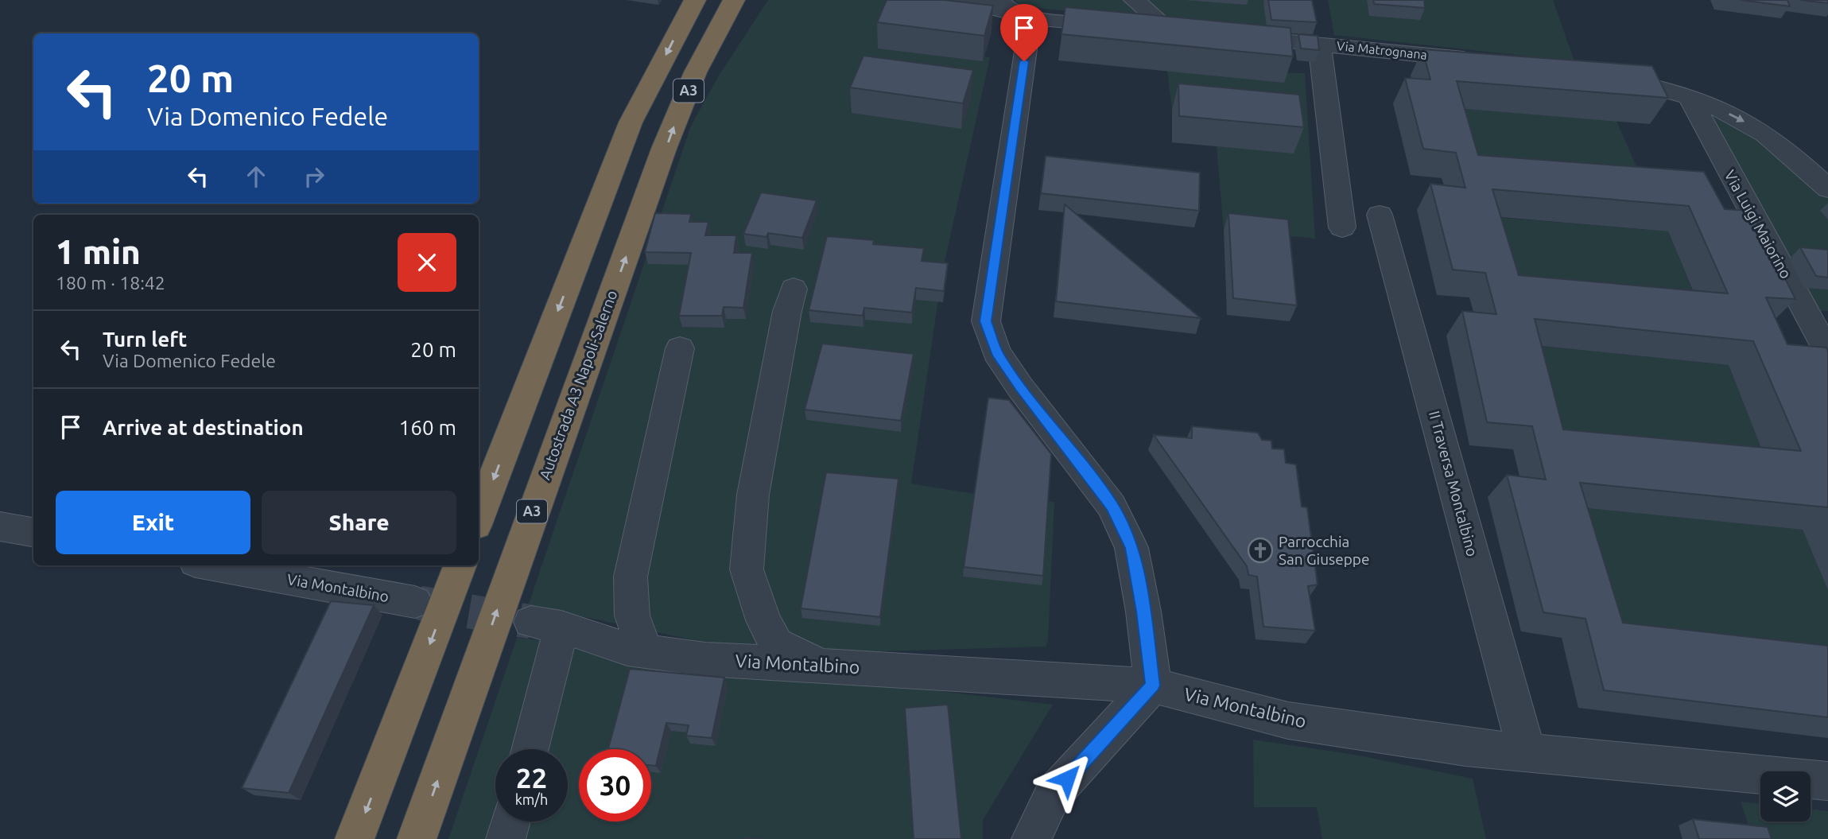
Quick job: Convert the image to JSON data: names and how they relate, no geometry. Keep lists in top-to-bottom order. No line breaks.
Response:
{"streets":{"highway":["A3","Autostrada A3 Napoli-Salerno"],"street":["Via Matrognana","Via Luigi Maiorino","II Traversa Montalbino","Via Montalbino"]},"crossings":[["II Traversa Montalbino","Via Montalbino"]],"places":{"church":["Parrocchia San Giuseppe"]},"page":{"turn":["20 m","Via Domenico Fedele"],"heading":["1 min","180 m · 18:42"],"list":[{"name":"Turn left","note":"Via Domenico Fedele","value":"20 m"},{"name":"Arrive at destination","value":"160 m"}],"buttons":["Exit","Share"],"speed":"22 km/h","limit":"30"}}
